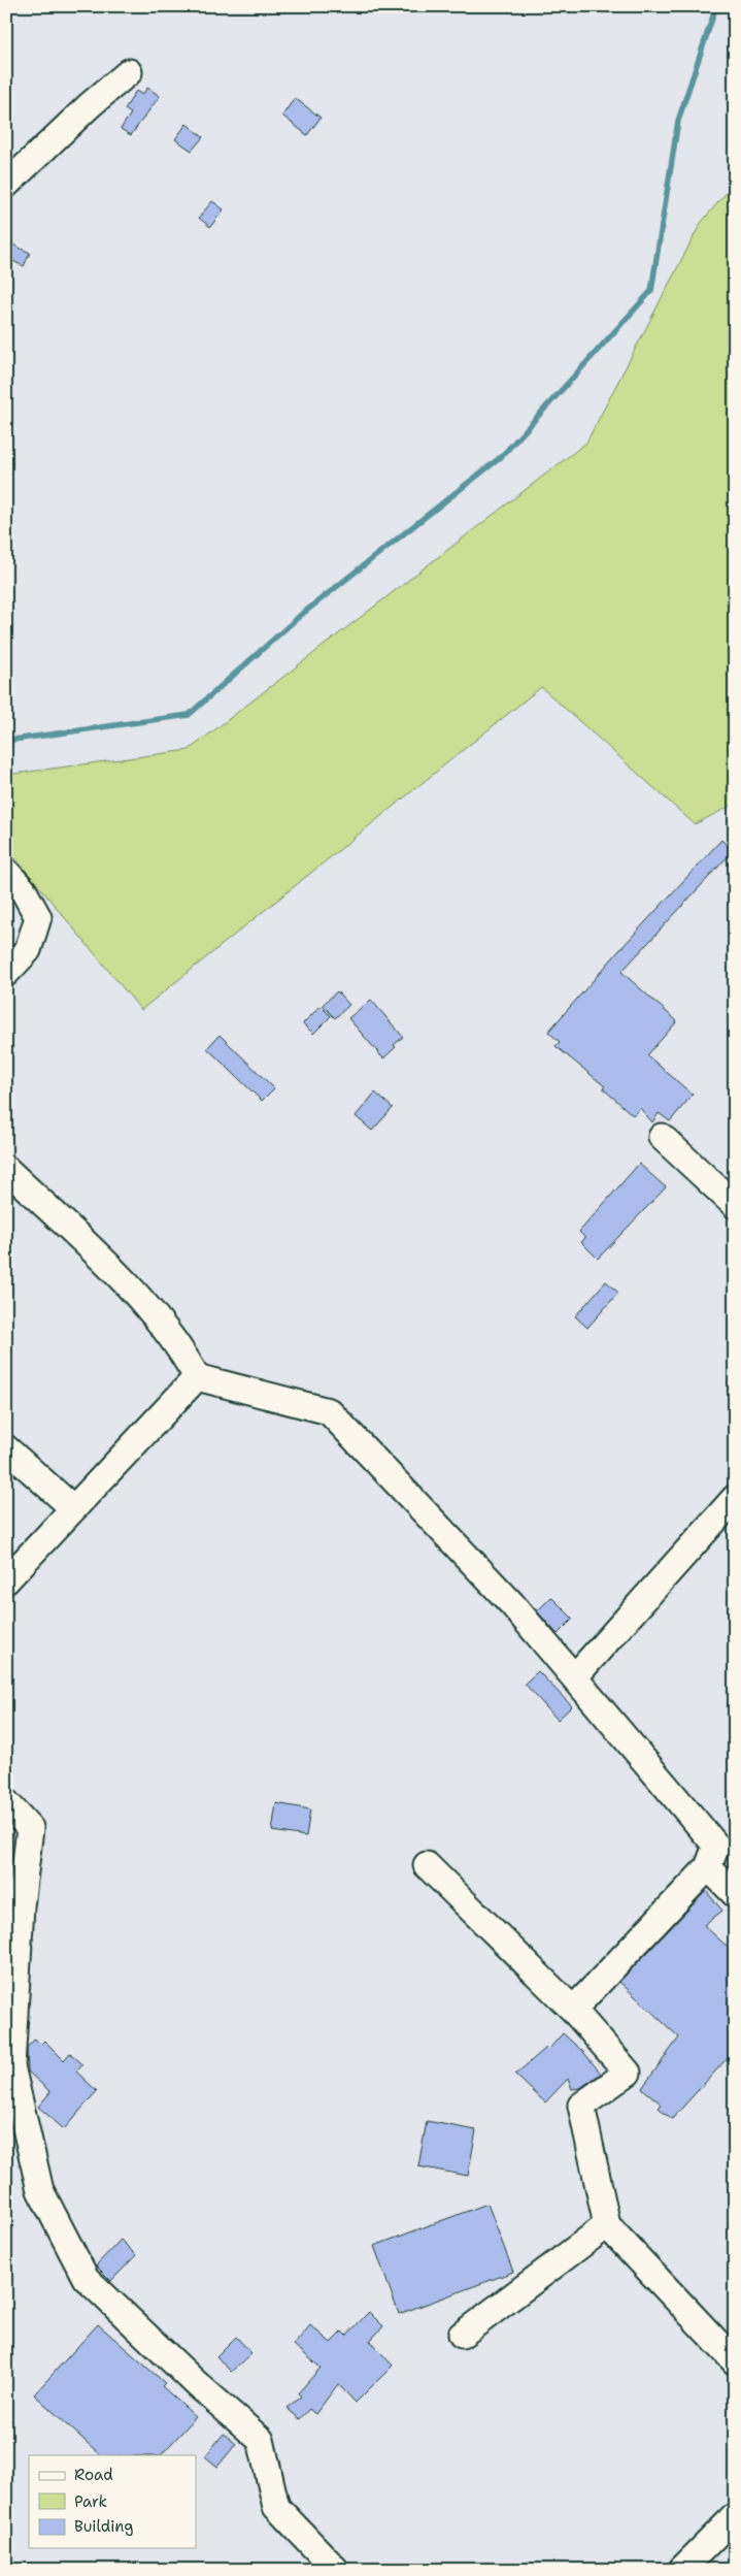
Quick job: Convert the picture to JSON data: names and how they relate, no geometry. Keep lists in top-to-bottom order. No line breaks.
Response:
{"legend":["Road","Park","Building"]}
